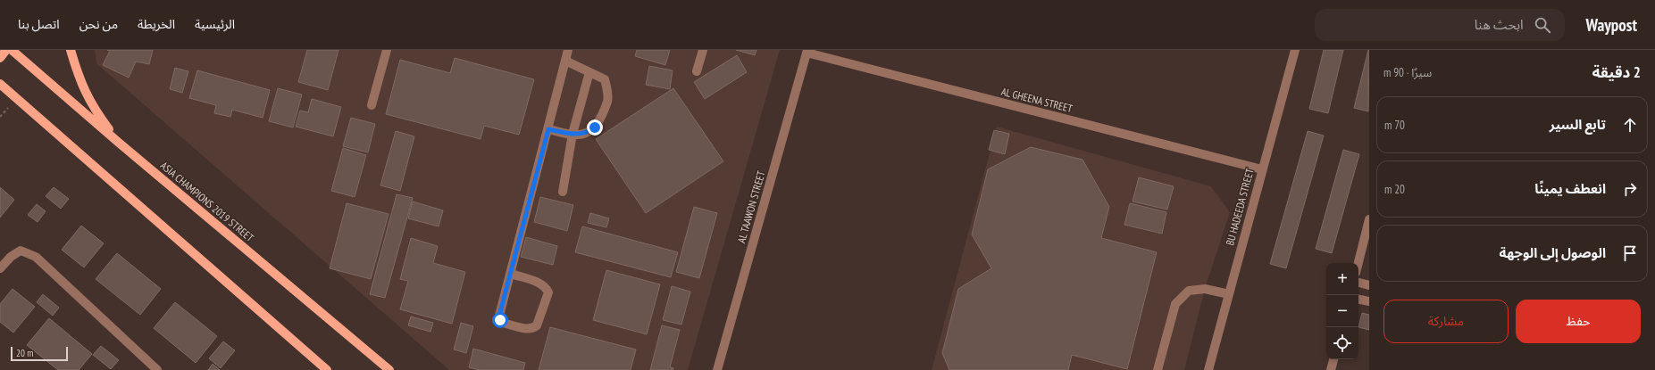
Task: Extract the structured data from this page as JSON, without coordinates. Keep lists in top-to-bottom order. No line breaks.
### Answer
{"streets":{"main road":["ASIA CHAMPIONS 2019 STREET"],"street":["AL GHEENA STREET","AL TAAWON STREET","BU HADEEDA STREET"]},"crossings":[["AL GHEENA STREET","AL TAAWON STREET"],["AL GHEENA STREET","BU HADEEDA STREET"]],"scale_bar":"20 m","page":{"header":"Waypost","search":"ابحث هنا","nav":["الرئيسية","الخريطة","من نحن","اتصل بنا"],"heading":["2 دقيقة","سيرًا · 90 m"],"list":[["تابع السير","70 m"],["انعطف يمينًا","20 m"],"الوصول إلى الوجهة"],"map_buttons":["+","−"],"buttons":["حفظ","مشاركة"],"scale":"20 m"}}
